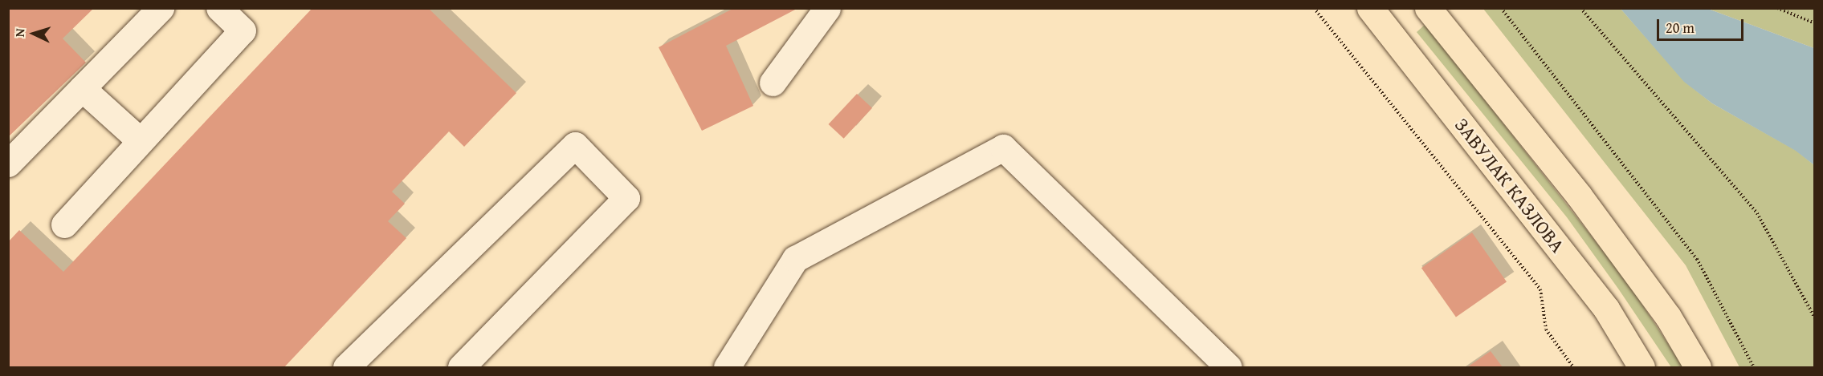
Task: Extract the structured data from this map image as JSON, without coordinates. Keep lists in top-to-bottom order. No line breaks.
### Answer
{"streets":{"main road":["ЗАВУЛАК КАЗЛОВА"]},"scale_bar":"20 m","north":"left"}
